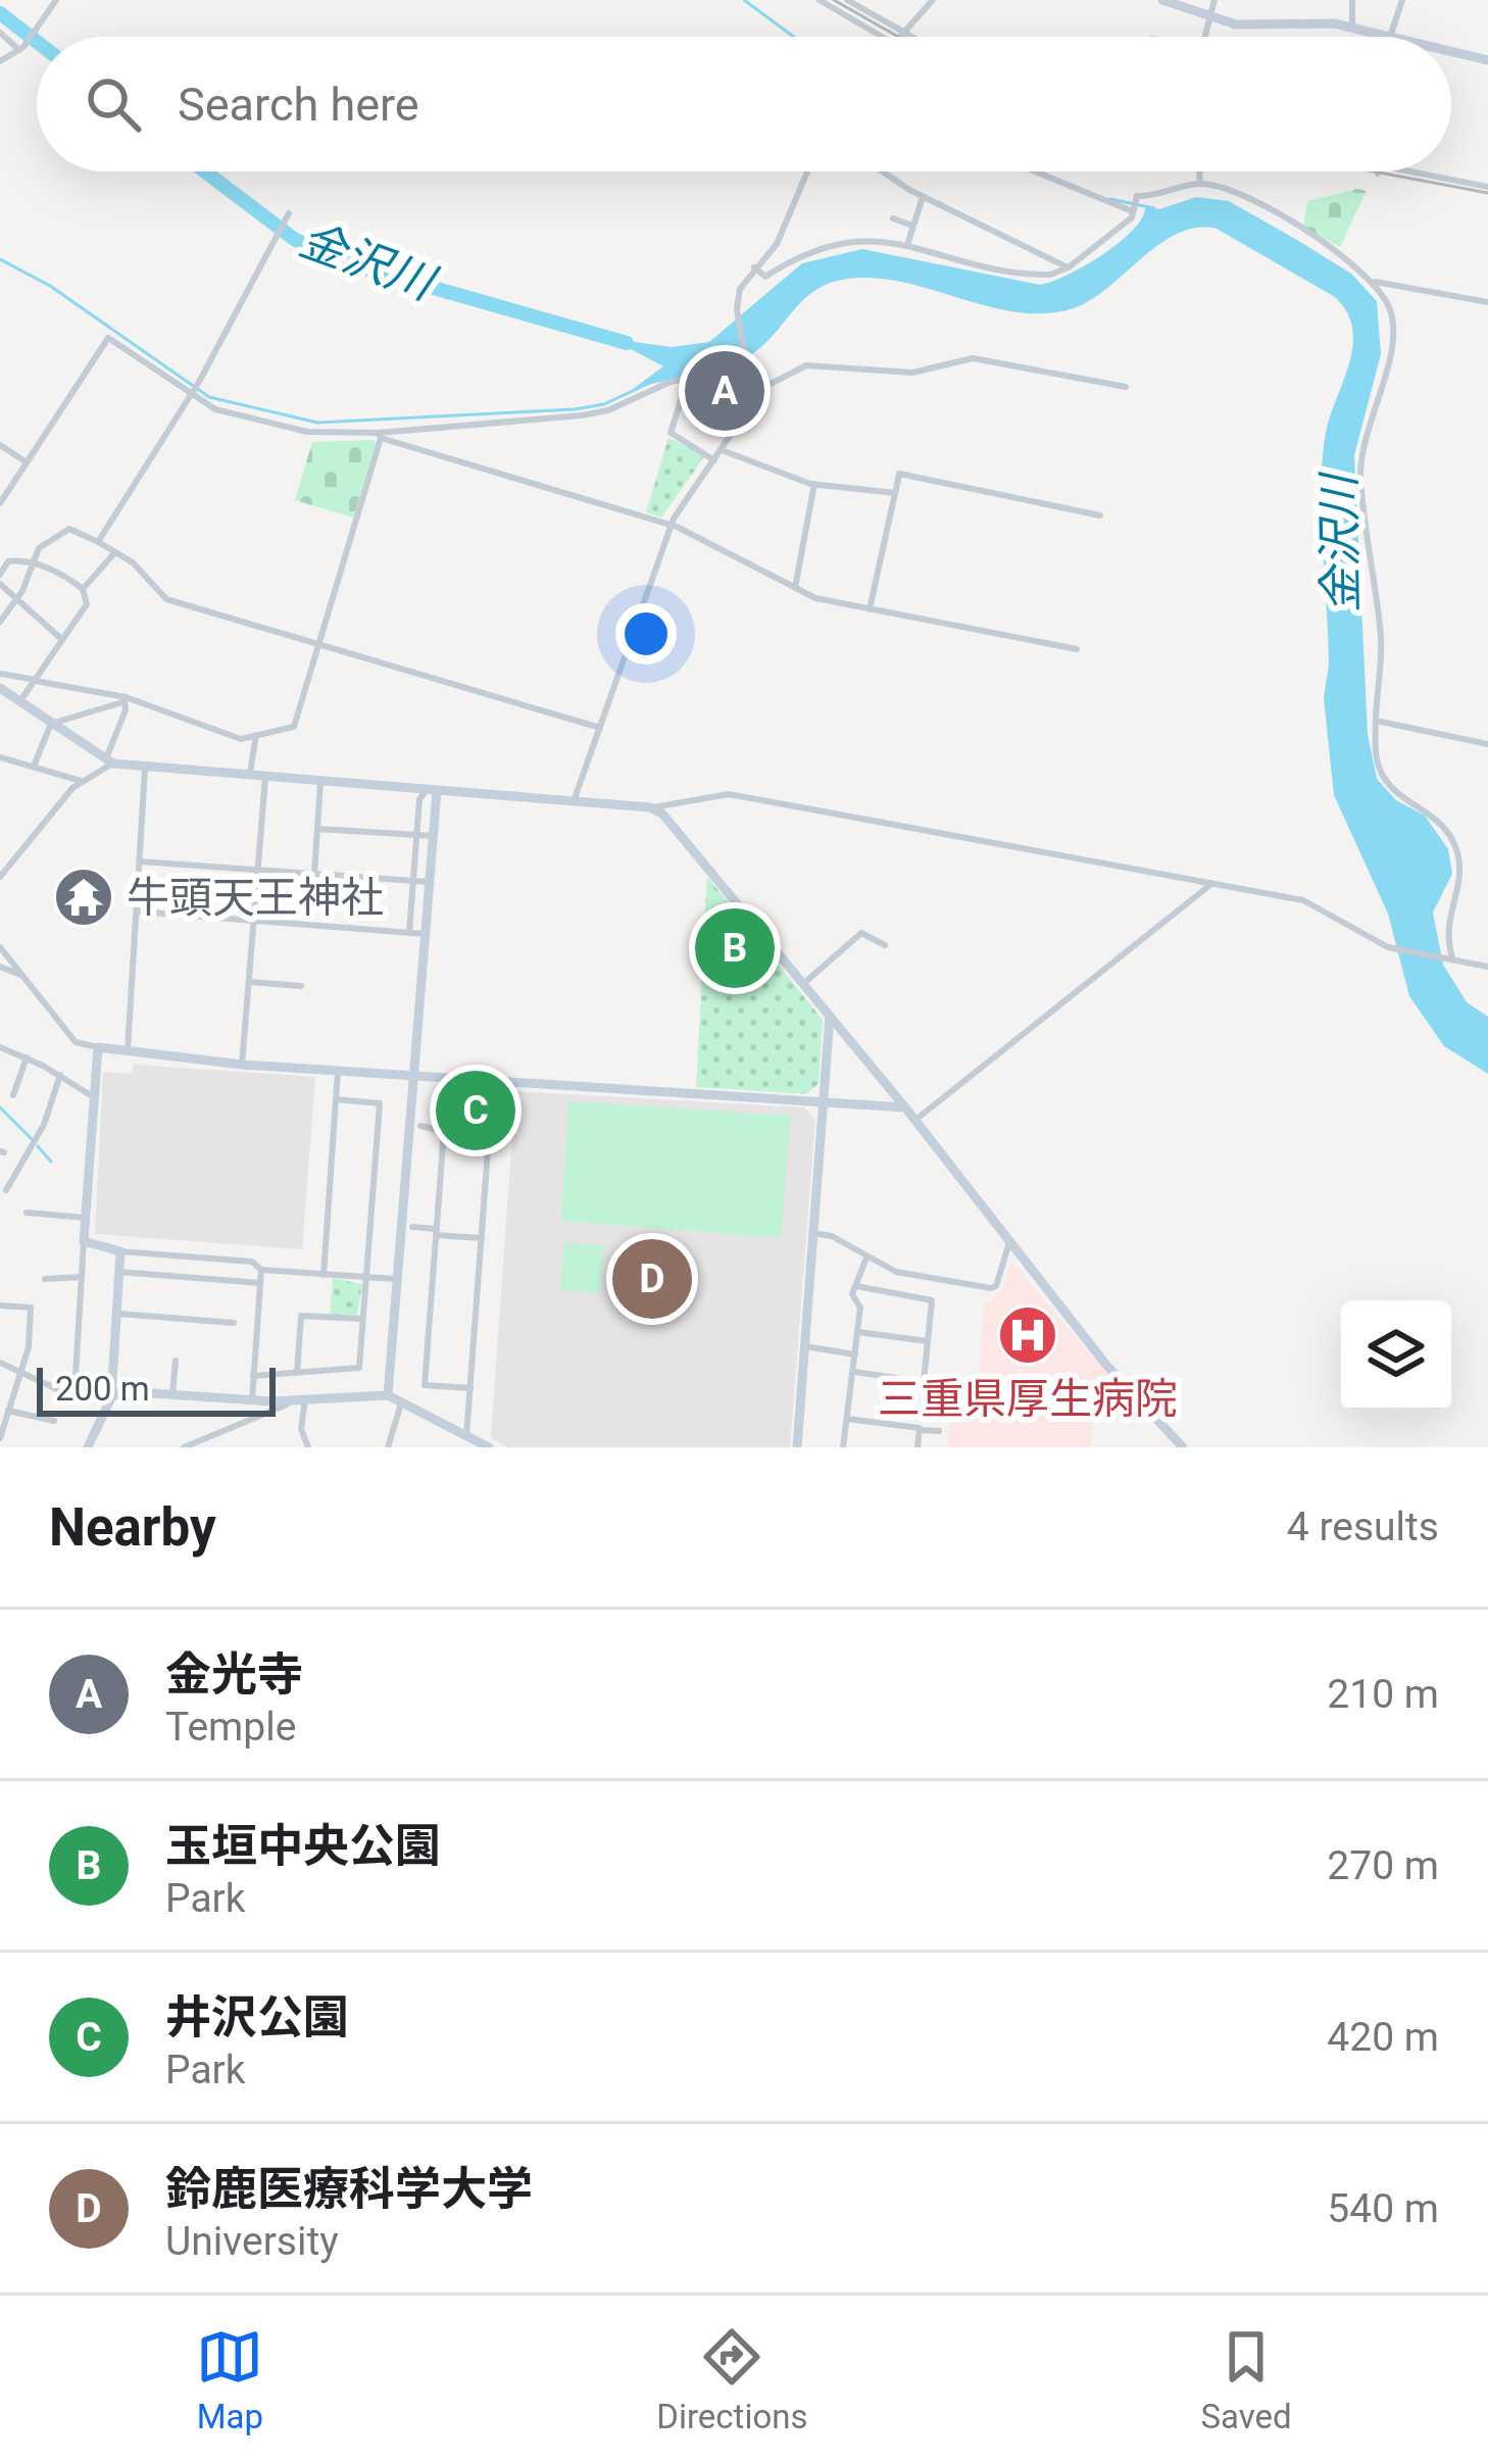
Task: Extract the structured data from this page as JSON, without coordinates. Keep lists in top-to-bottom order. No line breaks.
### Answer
{"water":["金沢川"],"places":{"temple":["牛頭天王神社"],"hospital":["三重県厚生病院"]},"scale_bar":"200 m","page":{"search":"Search here","pins":["A","B","C","D"],"scale":"200 m","heading":["Nearby","4 results"],"list":[{"mark":"A","name":"金光寺","note":"Temple","value":"210 m"},{"mark":"B","name":"玉垣中央公園","note":"Park","value":"270 m"},{"mark":"C","name":"井沢公園","note":"Park","value":"420 m"},{"mark":"D","name":"鈴鹿医療科学大学","note":"University","value":"540 m"}],"nav":["Map","Directions","Saved"]}}
